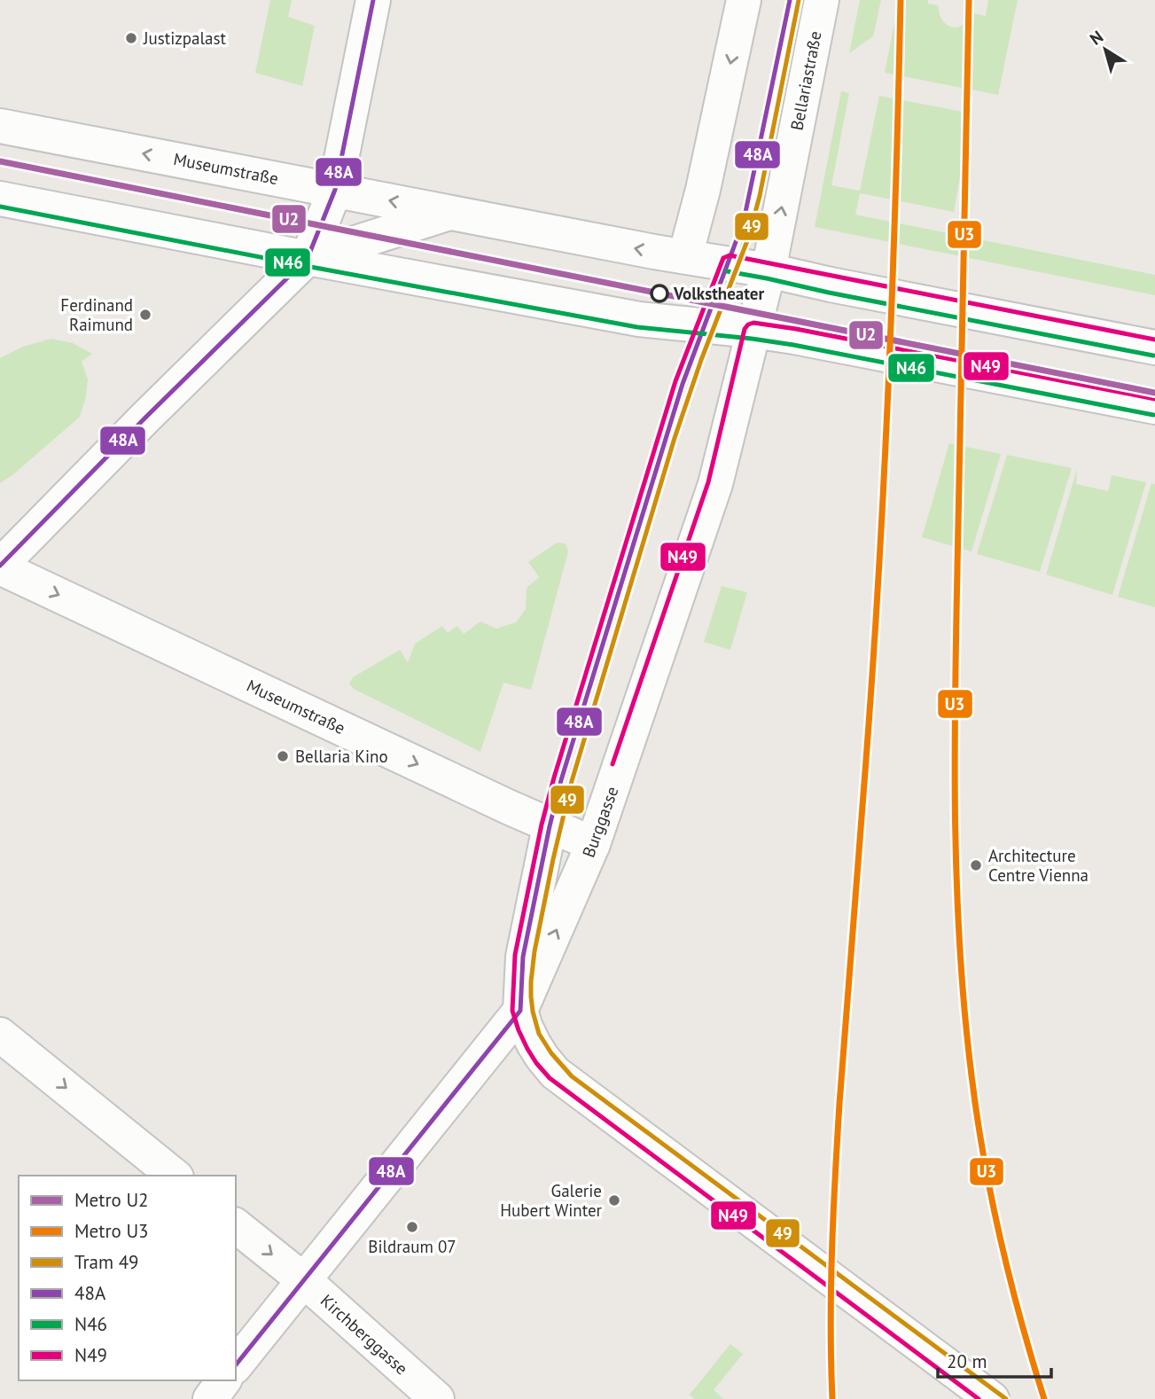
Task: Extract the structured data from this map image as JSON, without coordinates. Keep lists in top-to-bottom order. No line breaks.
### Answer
{"streets":{"main road":["Bellariastraße","Museumstraße","Burggasse","Kirchberggasse"]},"crossings":[["Bellariastraße","Museumstraße"],["Bellariastraße","Burggasse"],["Museumstraße","Burggasse"],["Burggasse","Kirchberggasse"]],"places":["Justizpalast","Volkstheater","Ferdinand Raimund","Bellaria Kino","Architecture Centre Vienna","Galerie Hubert Winter","Bildraum 07"],"lines":["metro line U3","tram line 49","transit line 48A","transit line N46","metro line U2","transit line N49"],"legend":["Metro U2","Metro U3","Tram 49","48A","N46","N49"],"scale_bar":"20 m","north":"top left"}
